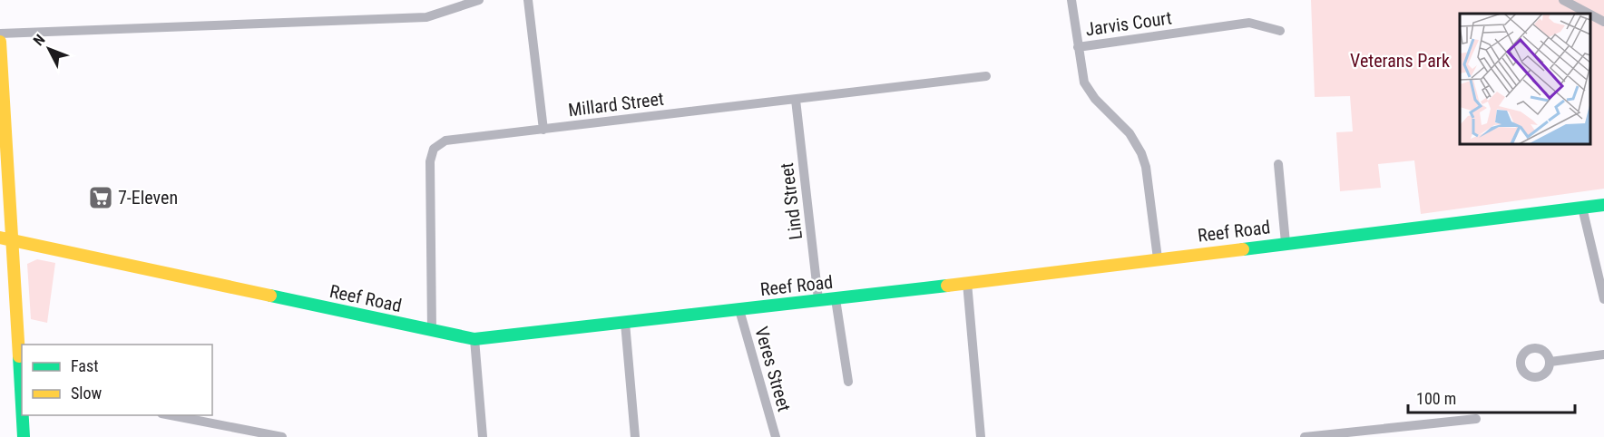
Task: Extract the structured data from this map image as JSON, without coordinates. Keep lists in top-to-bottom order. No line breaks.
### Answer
{"streets":{"street":["Jarvis Court","Millard Street","Lind Street","Reef Road","Veres Street"]},"crossings":[["Millard Street","Lind Street"],["Millard Street","Reef Road"],["Lind Street","Reef Road"],["Reef Road","Veres Street"]],"parks":["Veterans Park"],"places":{"supermarket":["7-Eleven"]},"legend":["Fast","Slow"],"scale_bar":"100 m","north":"top left"}
